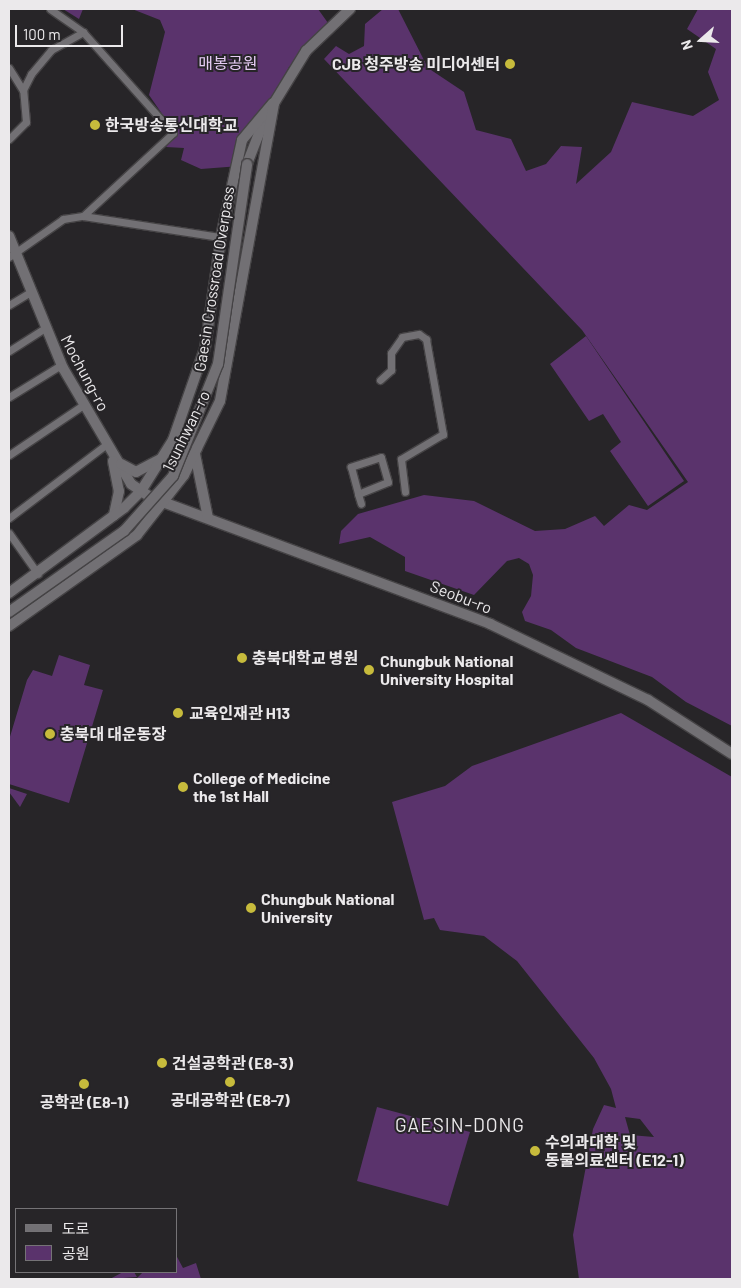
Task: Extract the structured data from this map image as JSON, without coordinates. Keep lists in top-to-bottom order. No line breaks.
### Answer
{"streets":{"main road":["Gaesin Crossroad Overpass","Mochung-ro","1sunhwan-ro","Seobu-ro"]},"crossings":[["Gaesin Crossroad Overpass","1sunhwan-ro"],["Mochung-ro","1sunhwan-ro"],["Mochung-ro","Seobu-ro"],["1sunhwan-ro","Seobu-ro"]],"districts":["GAESIN-DONG"],"parks":["매봉공원"],"places":["CJB 청주방송 미디어센터","한국방송통신대학교","충북대학교 병원","Chungbuk National University Hospital","교육인재관 H13","충북대 대운동장","College of Medicine the 1st Hall","Chungbuk National University","건설공학관 (E8-3)","공대공학관 (E8-7)","공학관 (E8-1)","수의과대학 및 동물의료센터 (E12-1)"],"legend":["도로","공원"],"scale_bar":"100 m","north":"left"}
